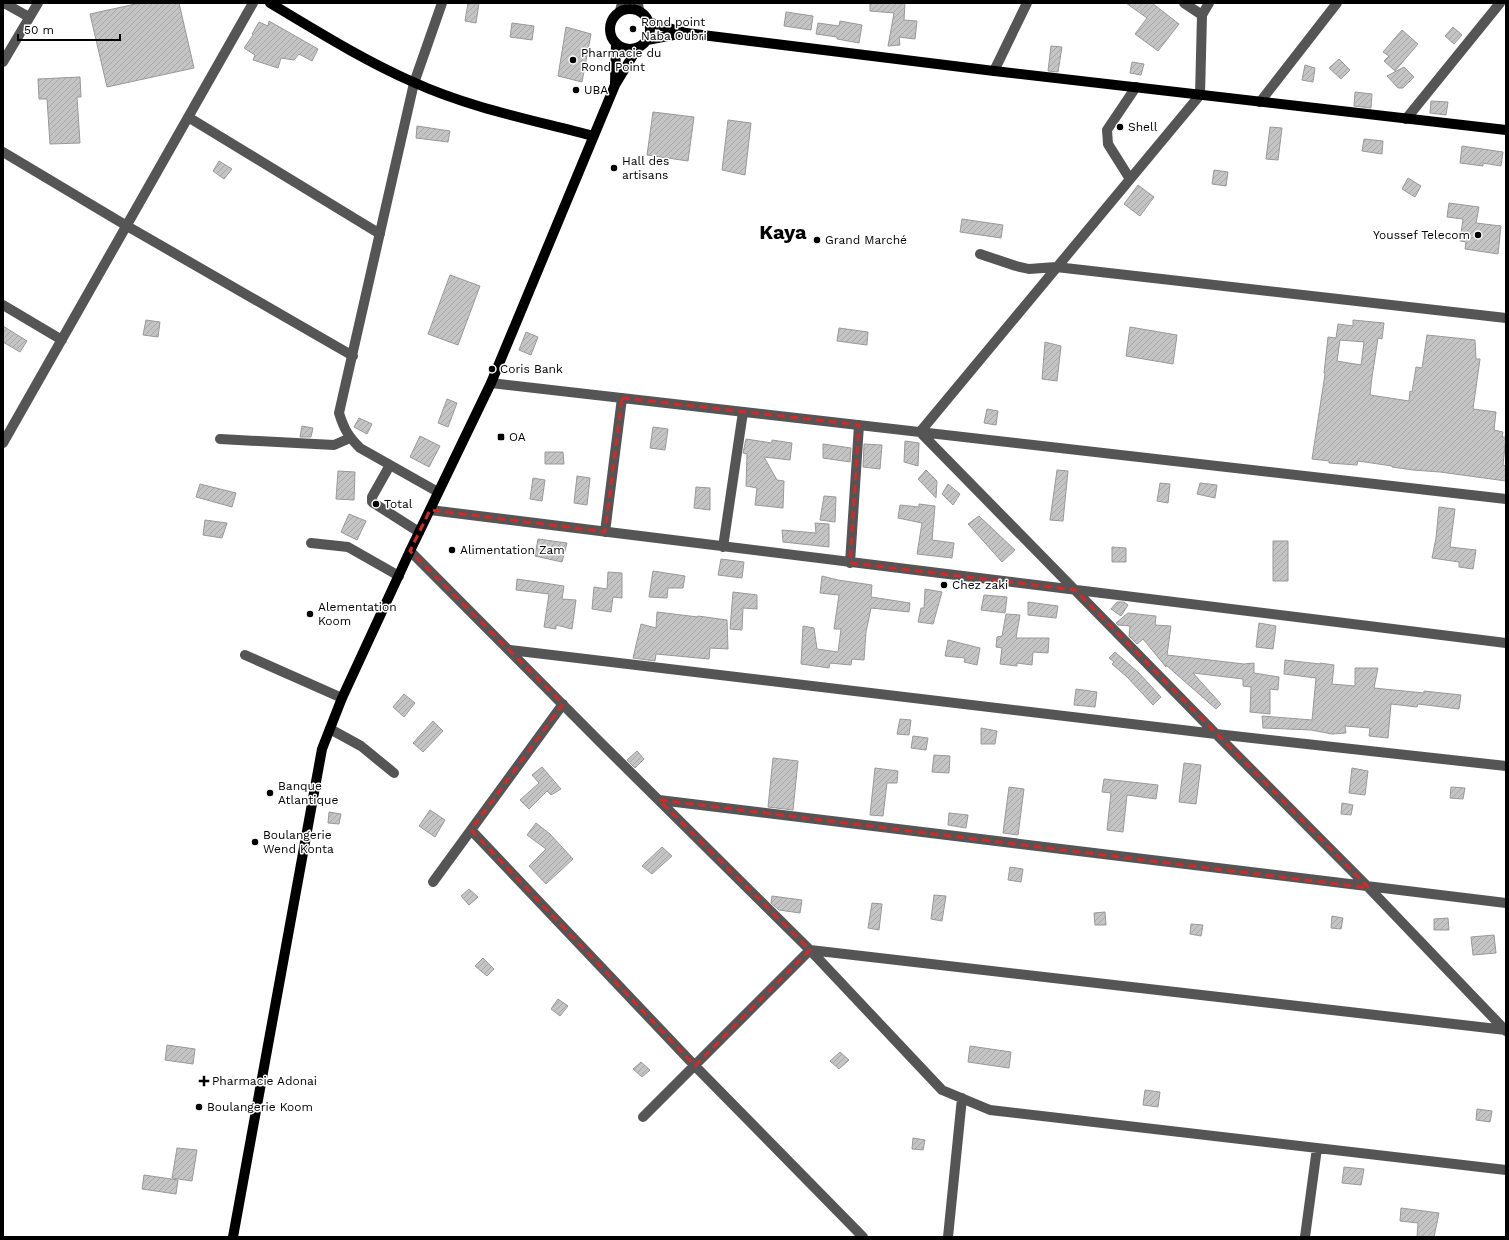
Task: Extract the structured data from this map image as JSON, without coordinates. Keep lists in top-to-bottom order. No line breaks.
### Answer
{"districts":["Kaya"],"places":{"other":["Rond point Naba Oubri","Pharmacie du Rond Point","UBA","Shell","Hall des artisans","Youssef Telecom","Grand Marché","Coris Bank","Total","Alimentation Zam","Chez zaki","Alementation Koom","Banque Atlantique","Boulangerie Wend Konta","Boulangerie Koom"],"transit":["OA"],"health":["Pharmacie Adonai"]},"scale_bar":"50 m"}
